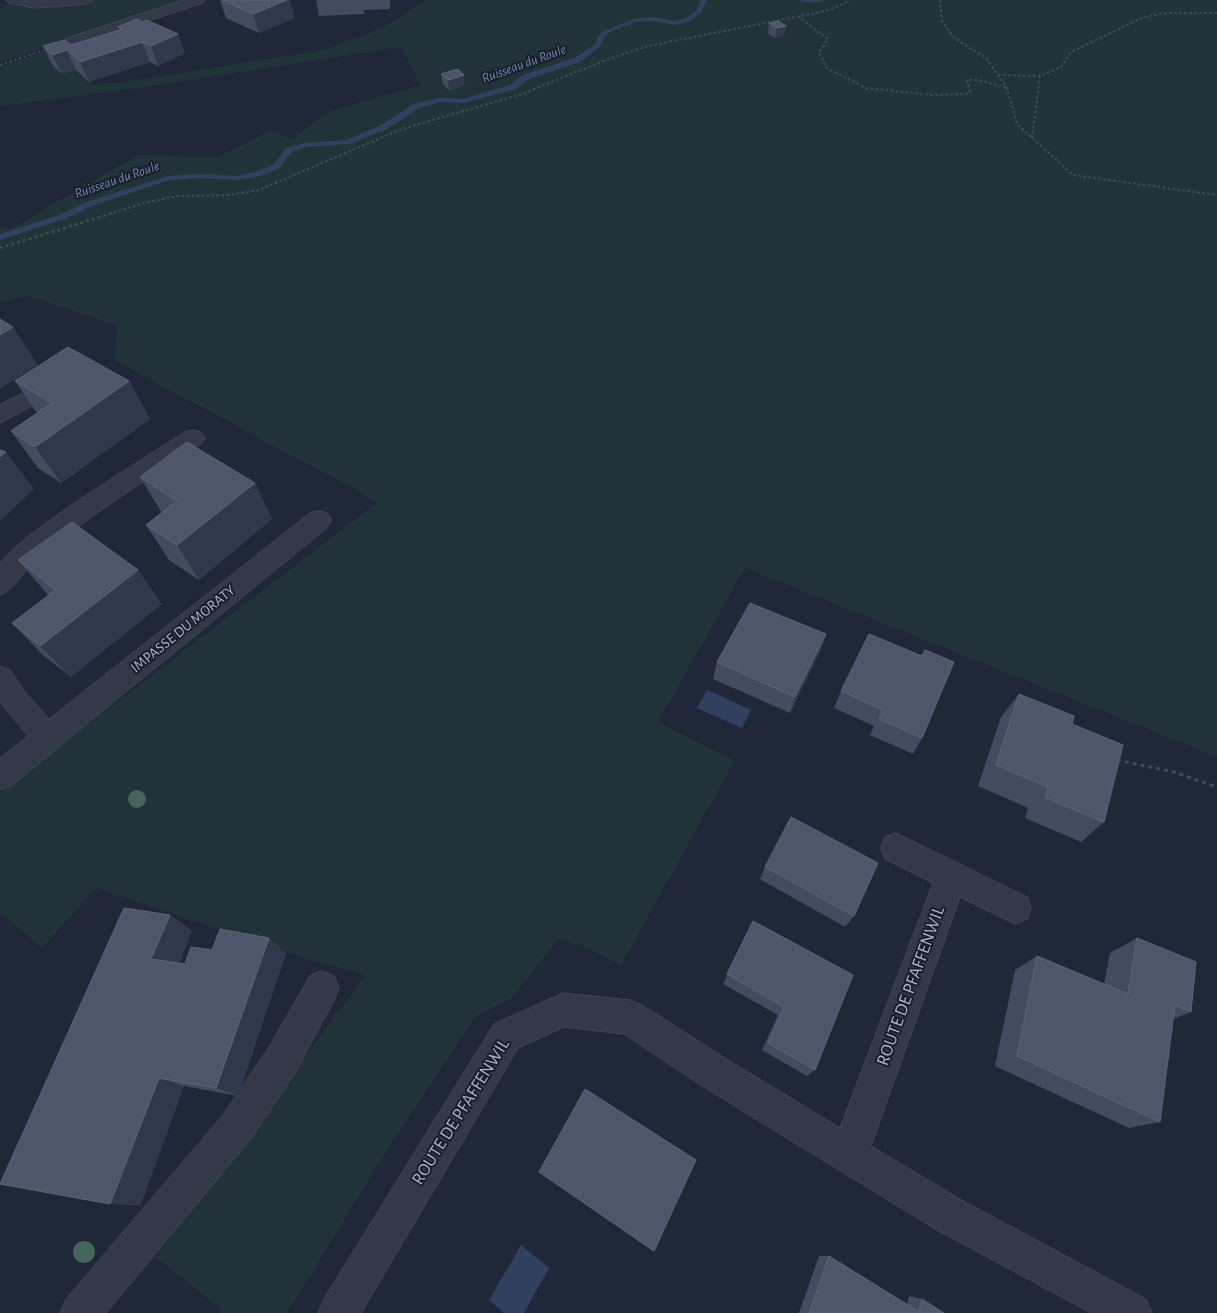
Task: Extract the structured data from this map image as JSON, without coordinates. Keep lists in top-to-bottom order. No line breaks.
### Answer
{"streets":{"street":["IMPASSE DU MORATY","ROUTE DE PFAFFENWIL"]},"water":["Ruisseau du Roule"]}
